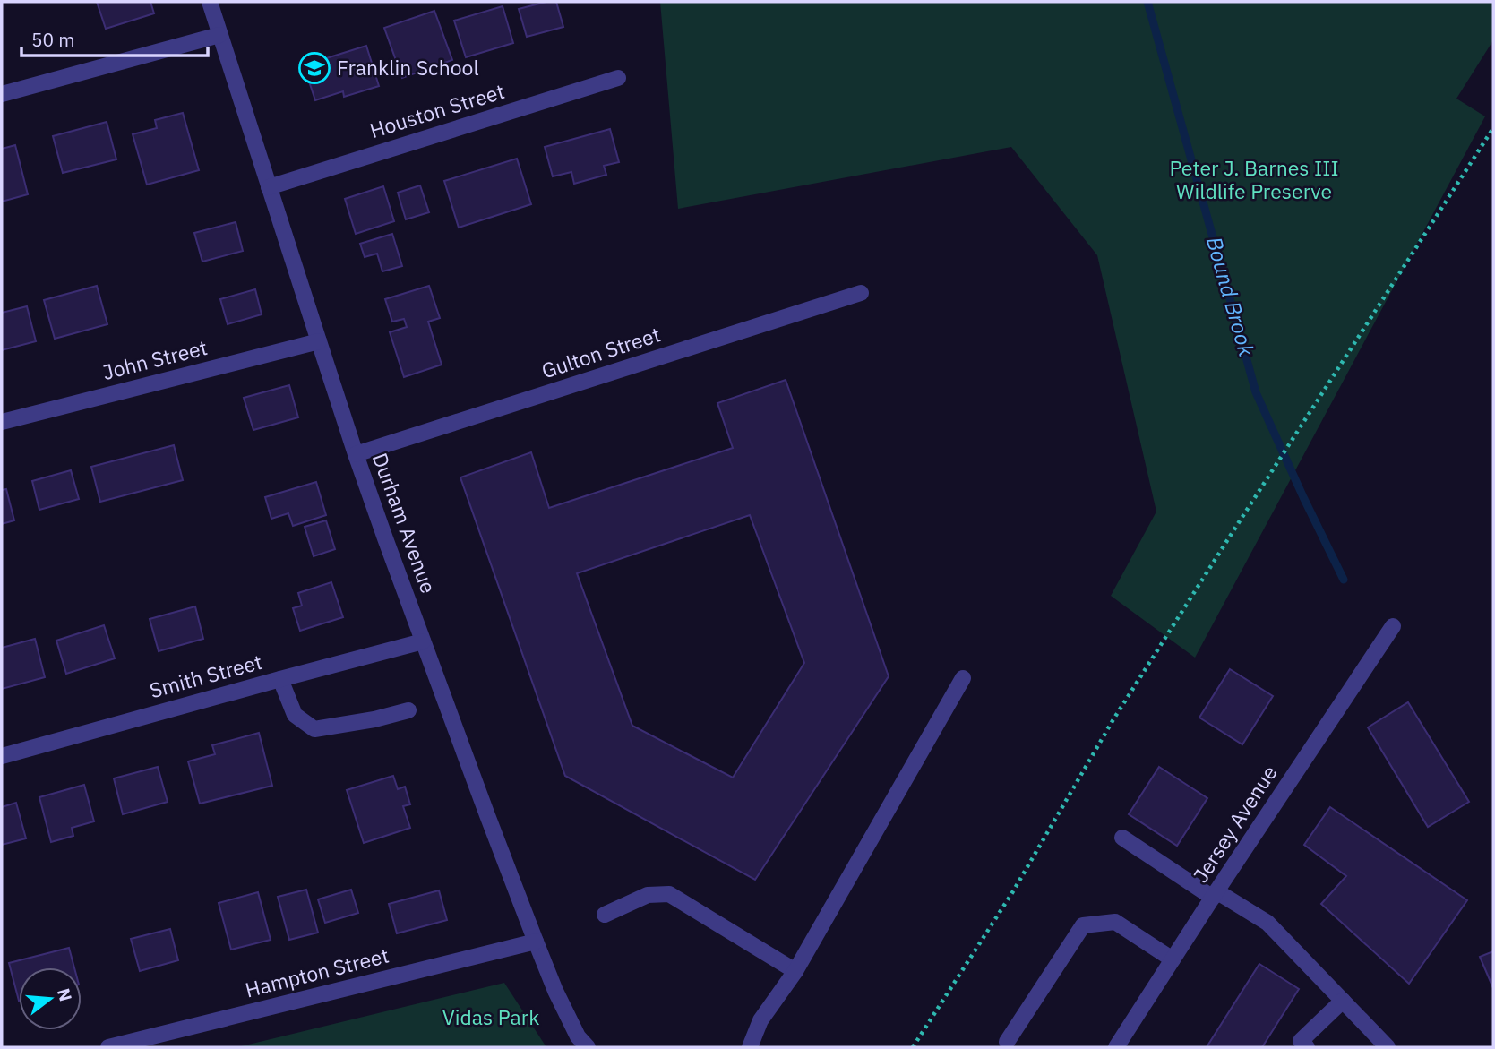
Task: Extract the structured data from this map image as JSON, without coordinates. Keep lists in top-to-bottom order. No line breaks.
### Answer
{"streets":{"street":["Houston Street","Gulton Street","John Street","Durham Avenue","Smith Street","Jersey Avenue","Hampton Street"]},"crossings":[["Houston Street","Durham Avenue"],["Gulton Street","Durham Avenue"],["John Street","Durham Avenue"],["Durham Avenue","Smith Street"],["Durham Avenue","Hampton Street"]],"water":["Bound Brook"],"parks":["Peter J. Barnes III Wildlife Preserve","Vidas Park"],"places":{"school or university":["Franklin School"]},"scale_bar":"50 m","north":"right"}
